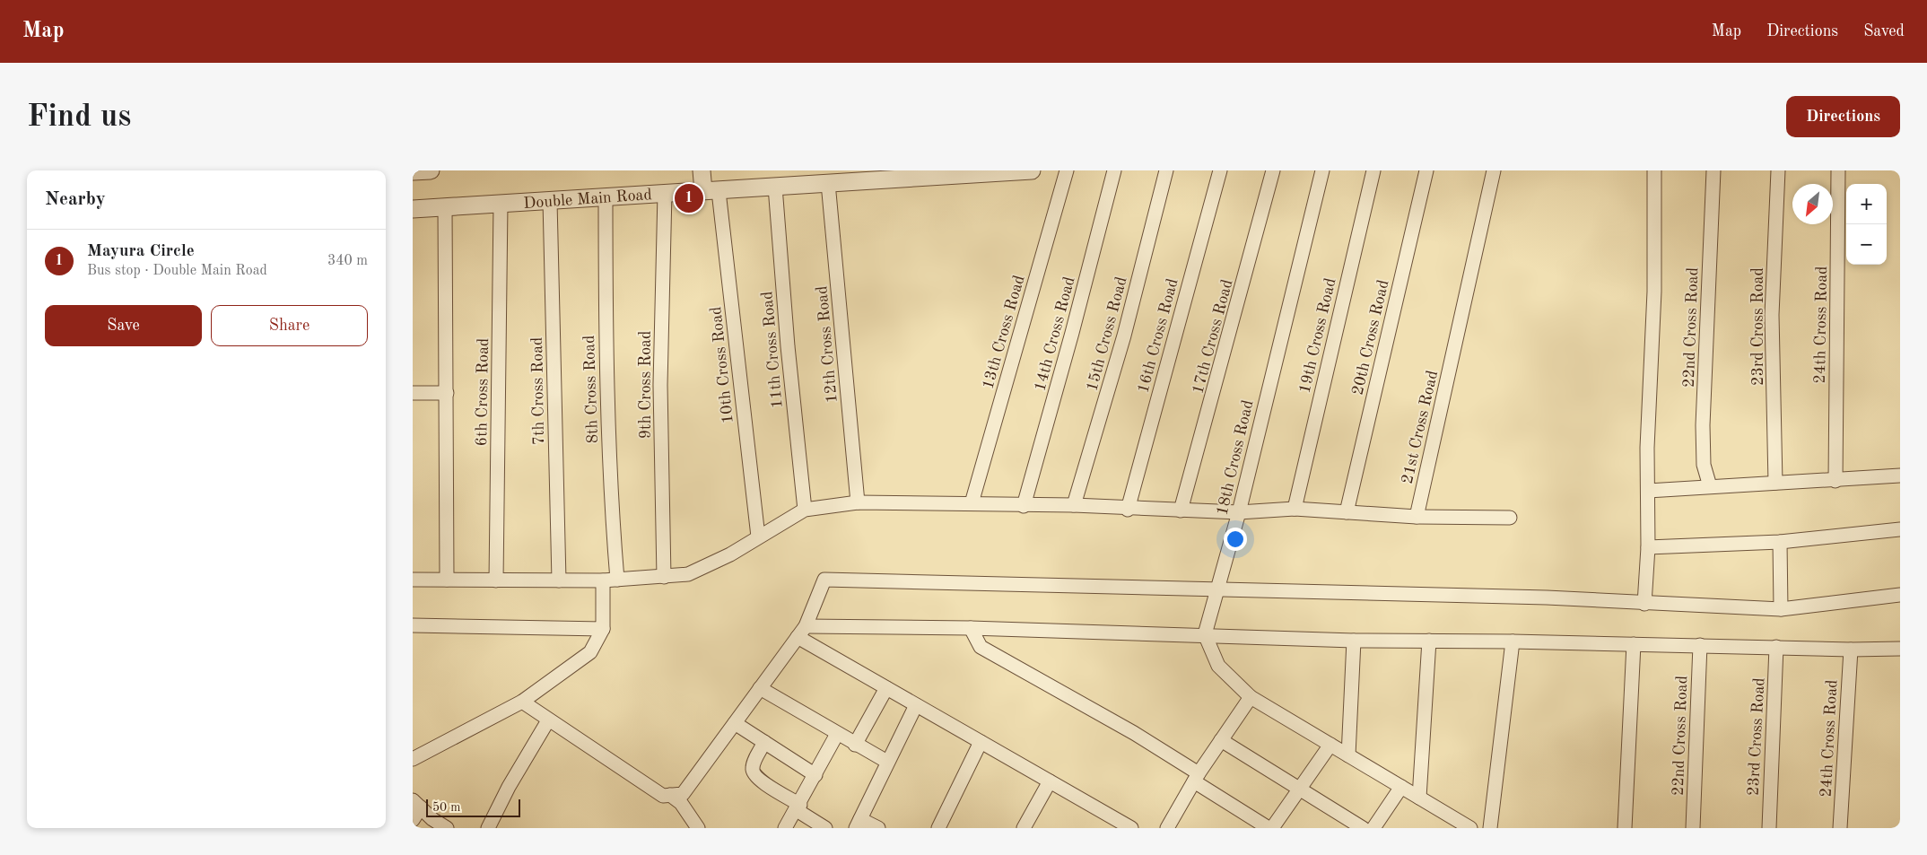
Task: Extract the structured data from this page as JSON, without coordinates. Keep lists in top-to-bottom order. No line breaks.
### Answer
{"streets":{"street":["Double Main Road","24th Cross Road","23rd Cross Road","22nd Cross Road","13th Cross Road","14th Cross Road","15th Cross Road","16th Cross Road","19th Cross Road","17th Cross Road","20th Cross Road","12th Cross Road","11th Cross Road","10th Cross Road","9th Cross Road","8th Cross Road","7th Cross Road","6th Cross Road","21st Cross Road","18th Cross Road"]},"crossings":[["Double Main Road","12th Cross Road"],["Double Main Road","11th Cross Road"],["Double Main Road","10th Cross Road"],["Double Main Road","9th Cross Road"],["Double Main Road","8th Cross Road"],["Double Main Road","7th Cross Road"],["Double Main Road","6th Cross Road"]],"scale_bar":"50 m","north":"bottom left","page":{"header":"Map","nav":["Map","Directions","Saved"],"buttons":["Directions",["Save","Share"]],"title":"Find us","heading":"Nearby","pins":"1","map_buttons":["+","−"],"list":[{"mark":"1","name":"Mayura Circle","note":"Bus stop · Double Main Road","value":"340 m"}],"scale":"50 m"}}
